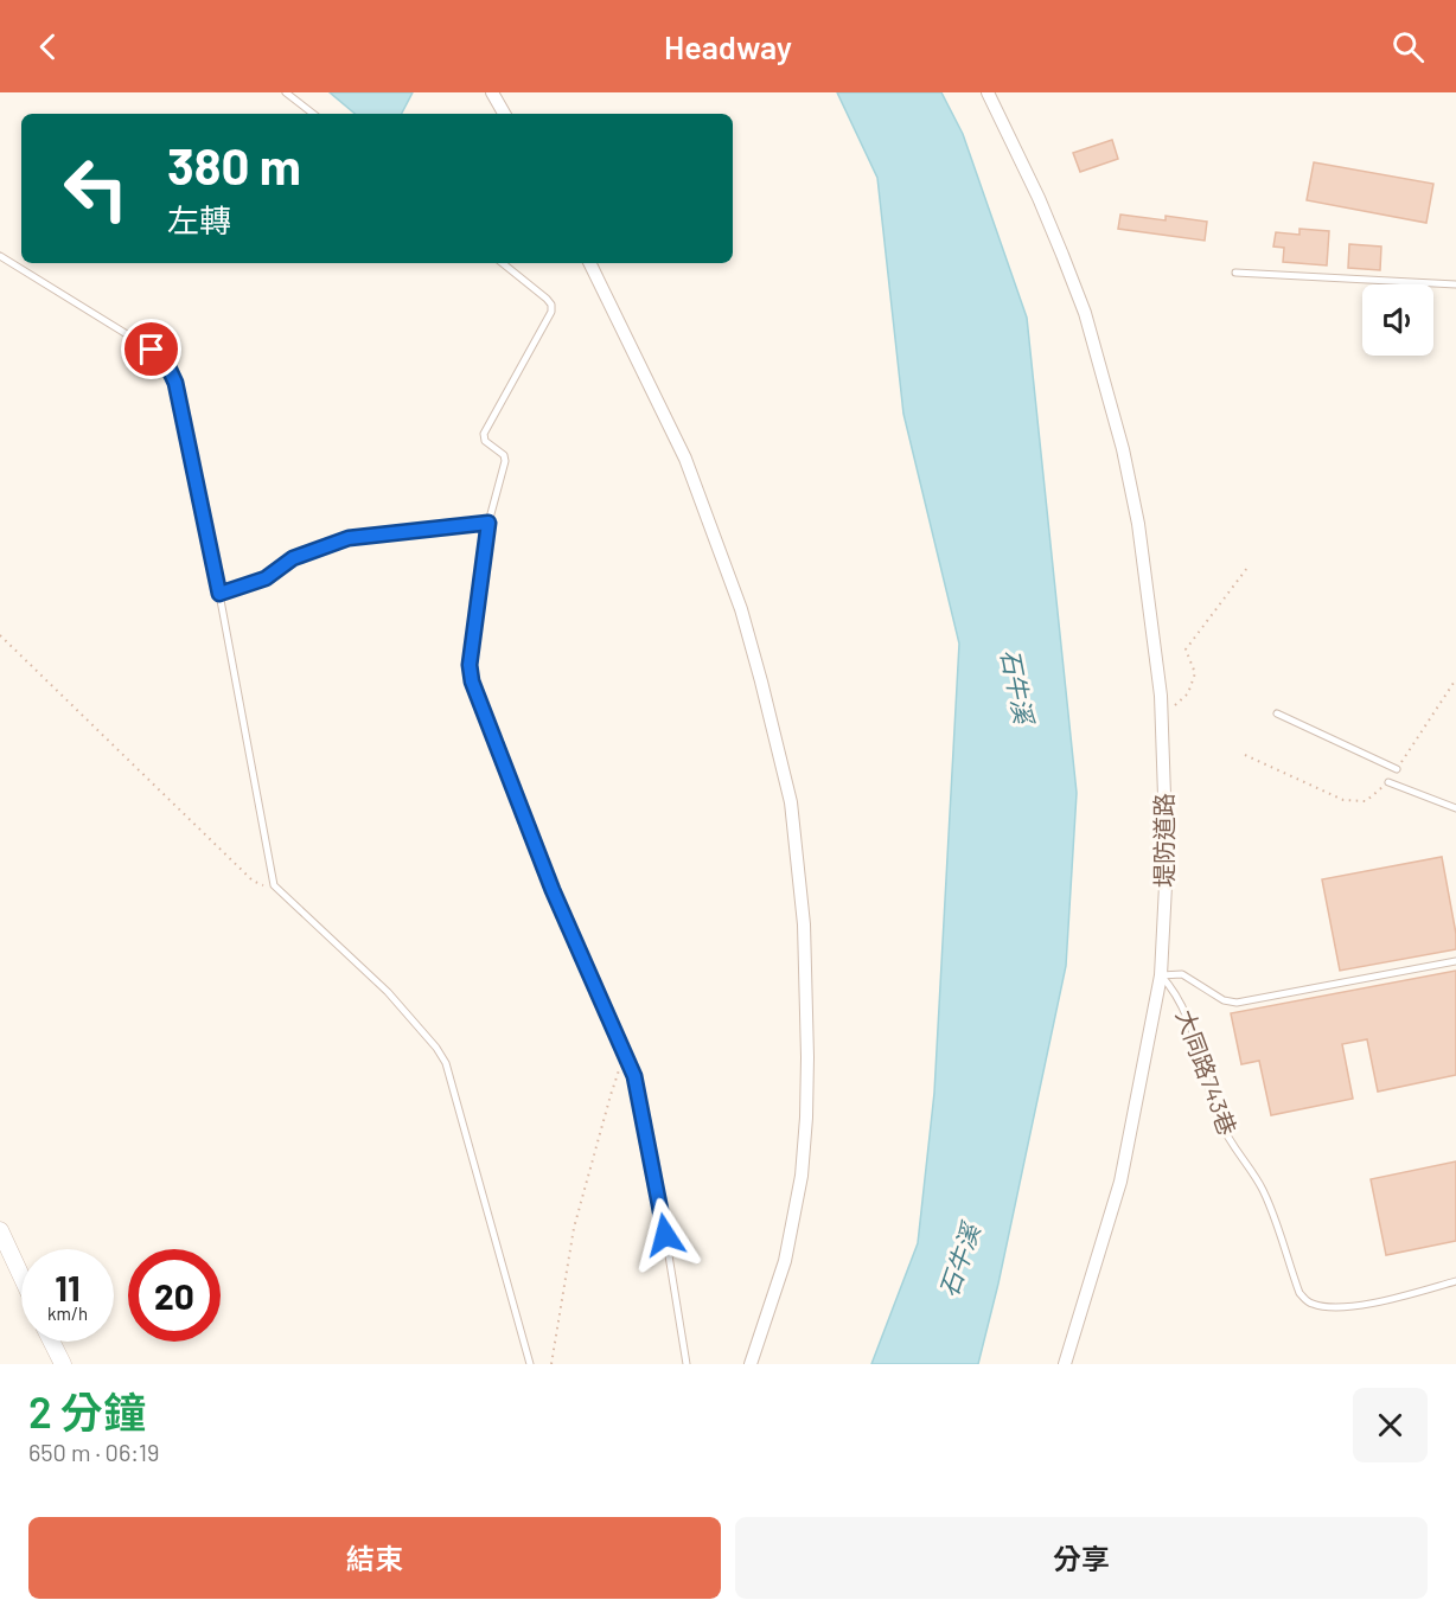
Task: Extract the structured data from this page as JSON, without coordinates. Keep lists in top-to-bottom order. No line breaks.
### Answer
{"streets":{"street":["堤防道路"],"lane":["大同路743巷"]},"crossings":[["堤防道路","大同路743巷"]],"water":["石牛溪"],"page":{"header":"Headway","turn":["380 m","左轉"],"speed":"11 km/h","limit":"20","heading":["2 分鐘","650 m · 06:19"],"buttons":["結束","分享"]}}
